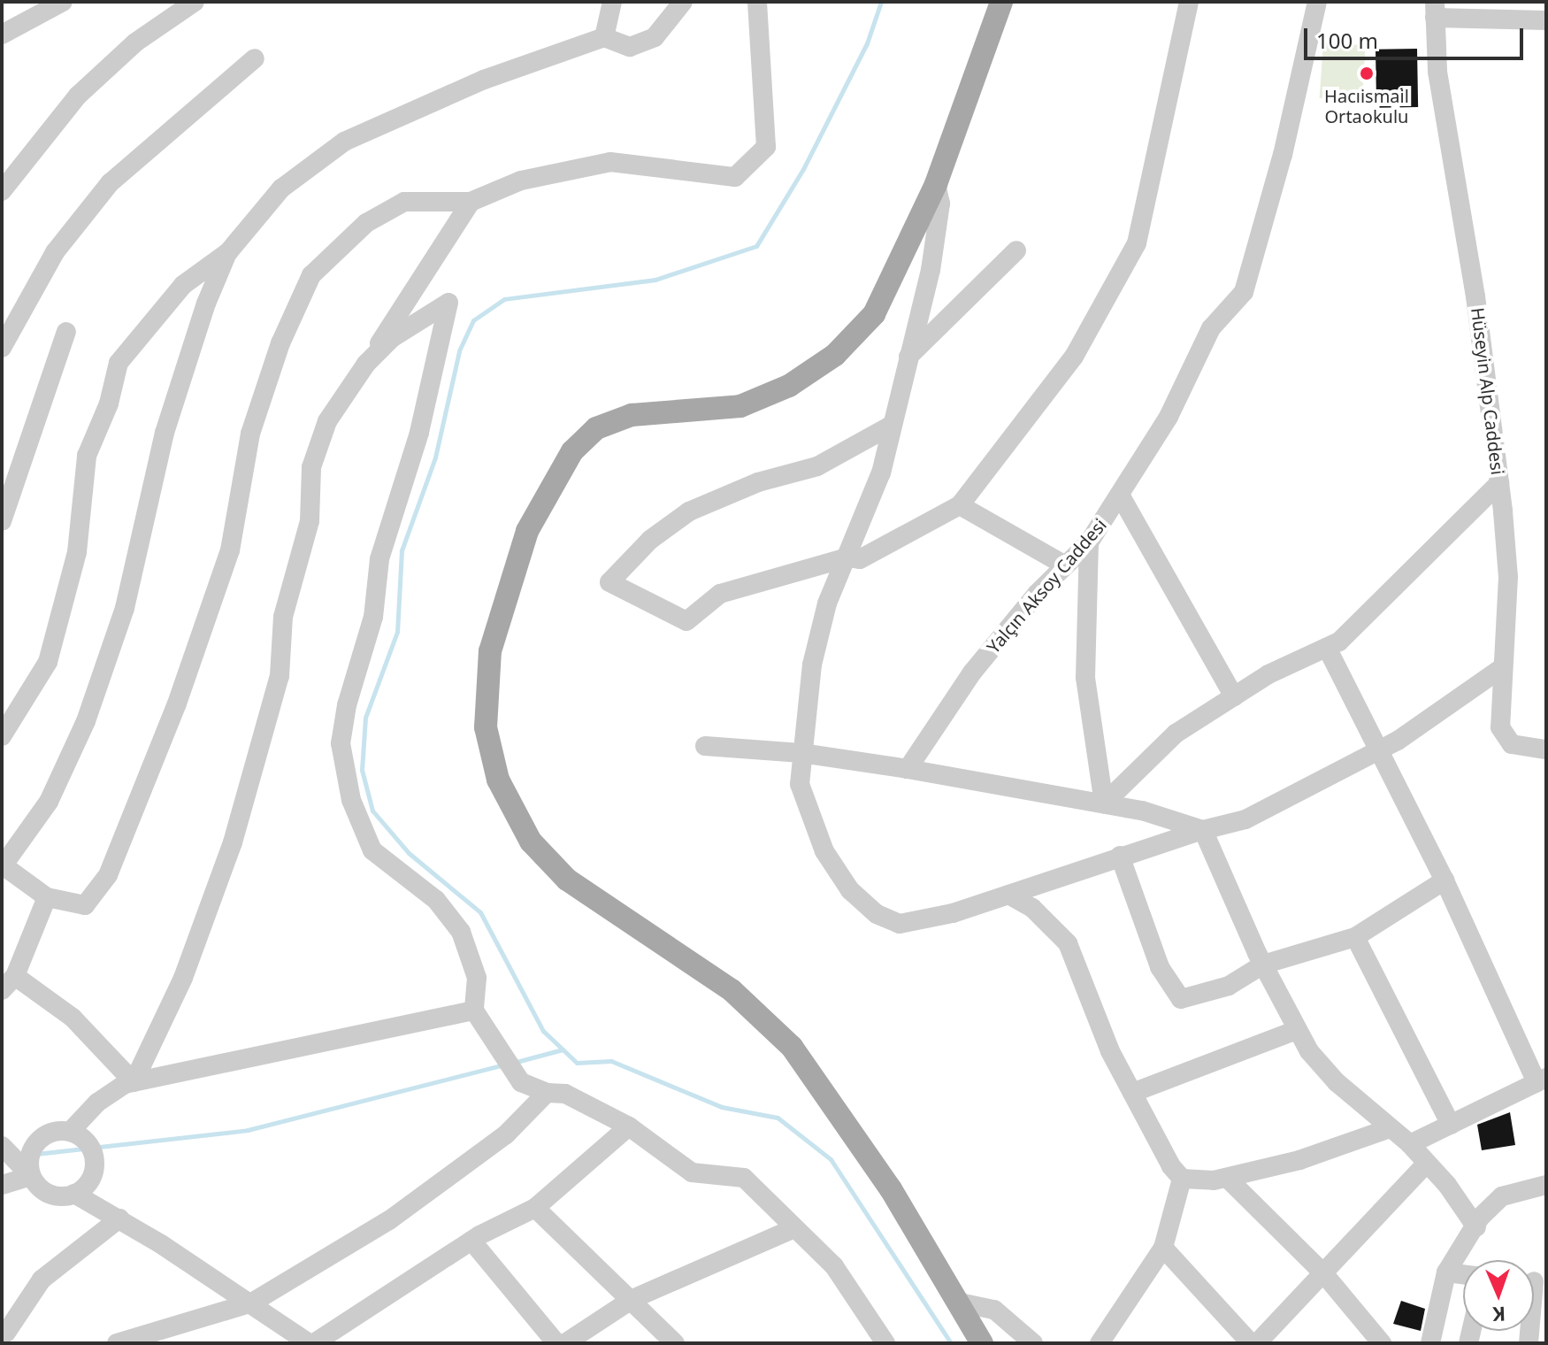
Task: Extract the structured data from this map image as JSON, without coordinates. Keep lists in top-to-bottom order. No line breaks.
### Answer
{"streets":{"street":["Hüseyin Alp Caddesi","Yalçın Aksoy Caddesi"]},"places":["Hacıismail Ortaokulu"],"scale_bar":"100 m","north":"bottom"}
